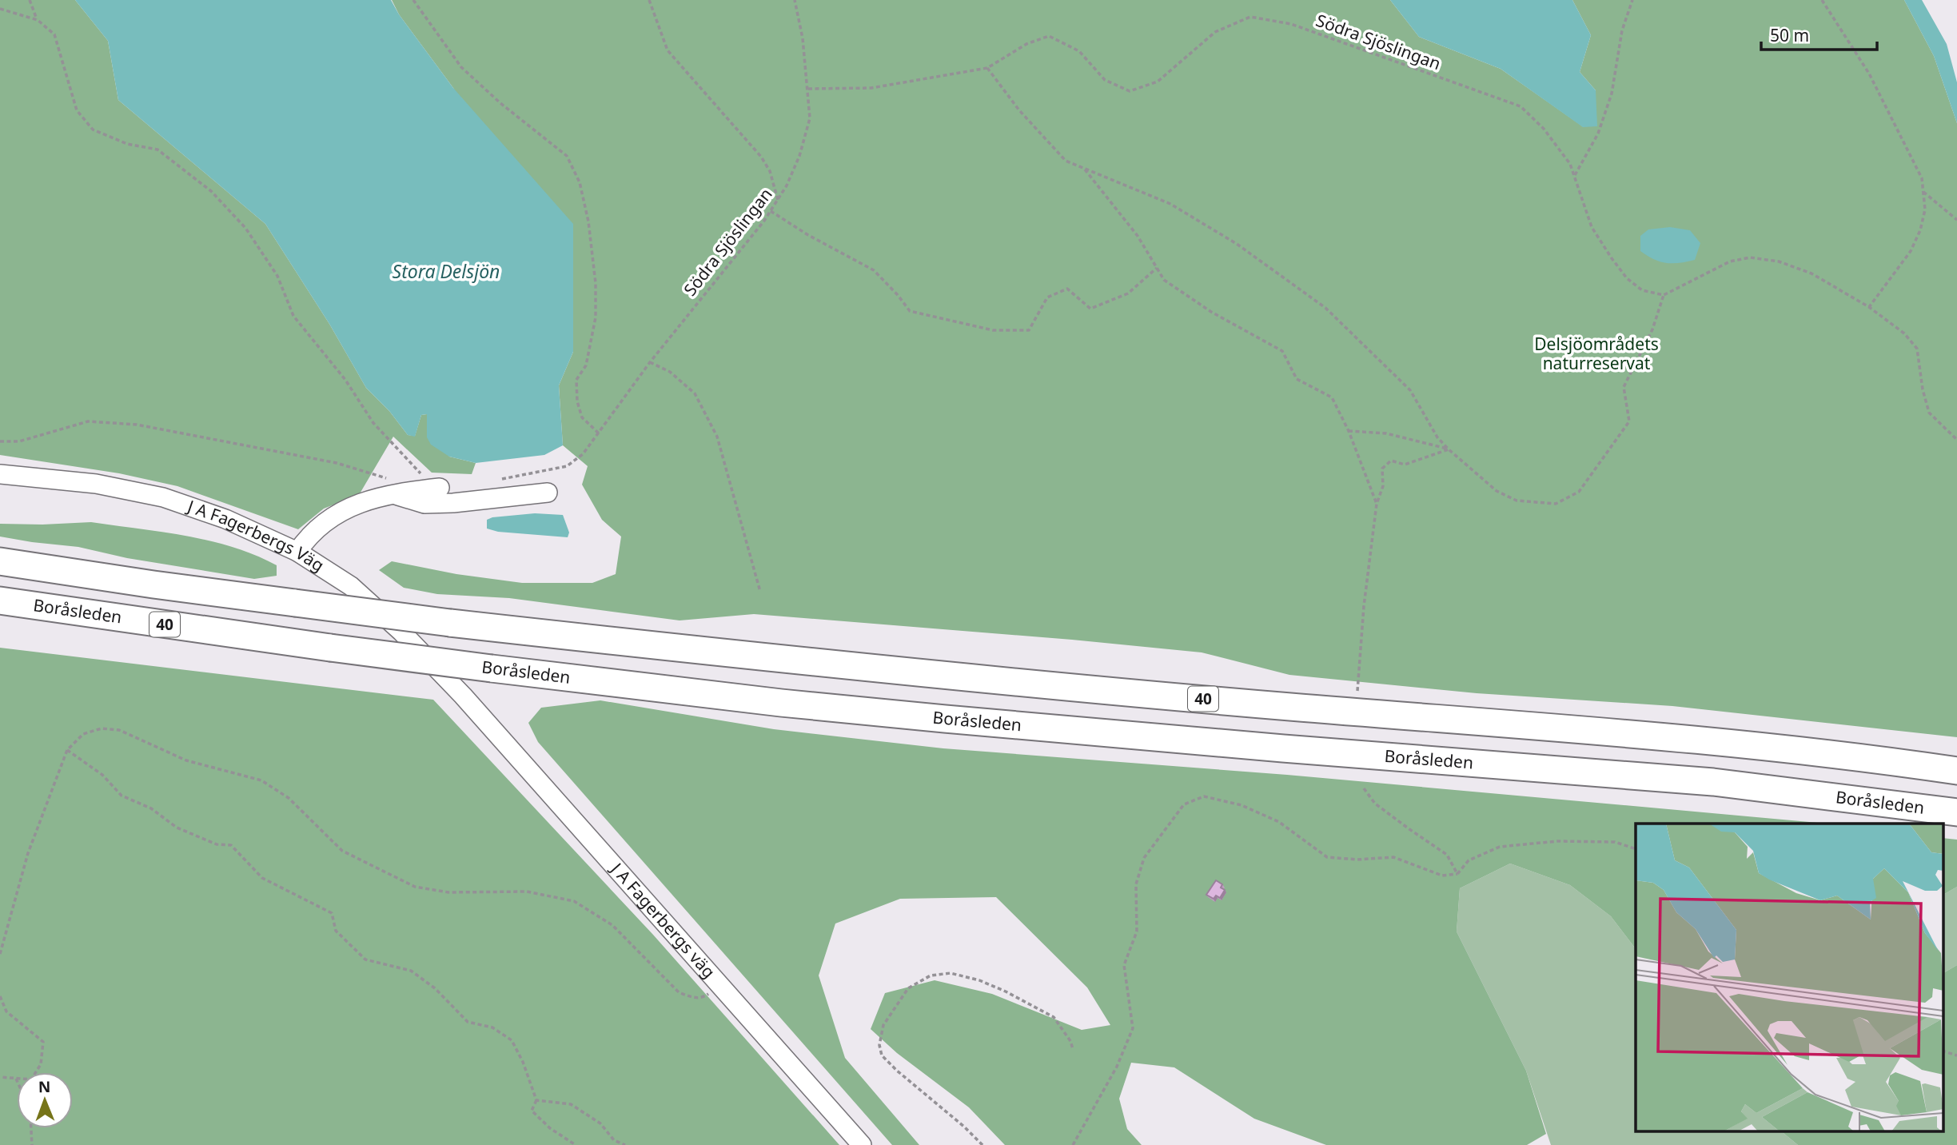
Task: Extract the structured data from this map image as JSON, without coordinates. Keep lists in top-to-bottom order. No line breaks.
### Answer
{"streets":{"highway":["Boråsleden","40"],"street":["J A Fagerbergs Väg","J A Fagerbergs väg"],"path":["Södra Sjöslingan"]},"crossings":[["J A Fagerbergs Väg","J A Fagerbergs väg"]],"water":["Stora Delsjön"],"parks":["Delsjöområdets naturreservat"],"scale_bar":"50 m","north":"top"}
